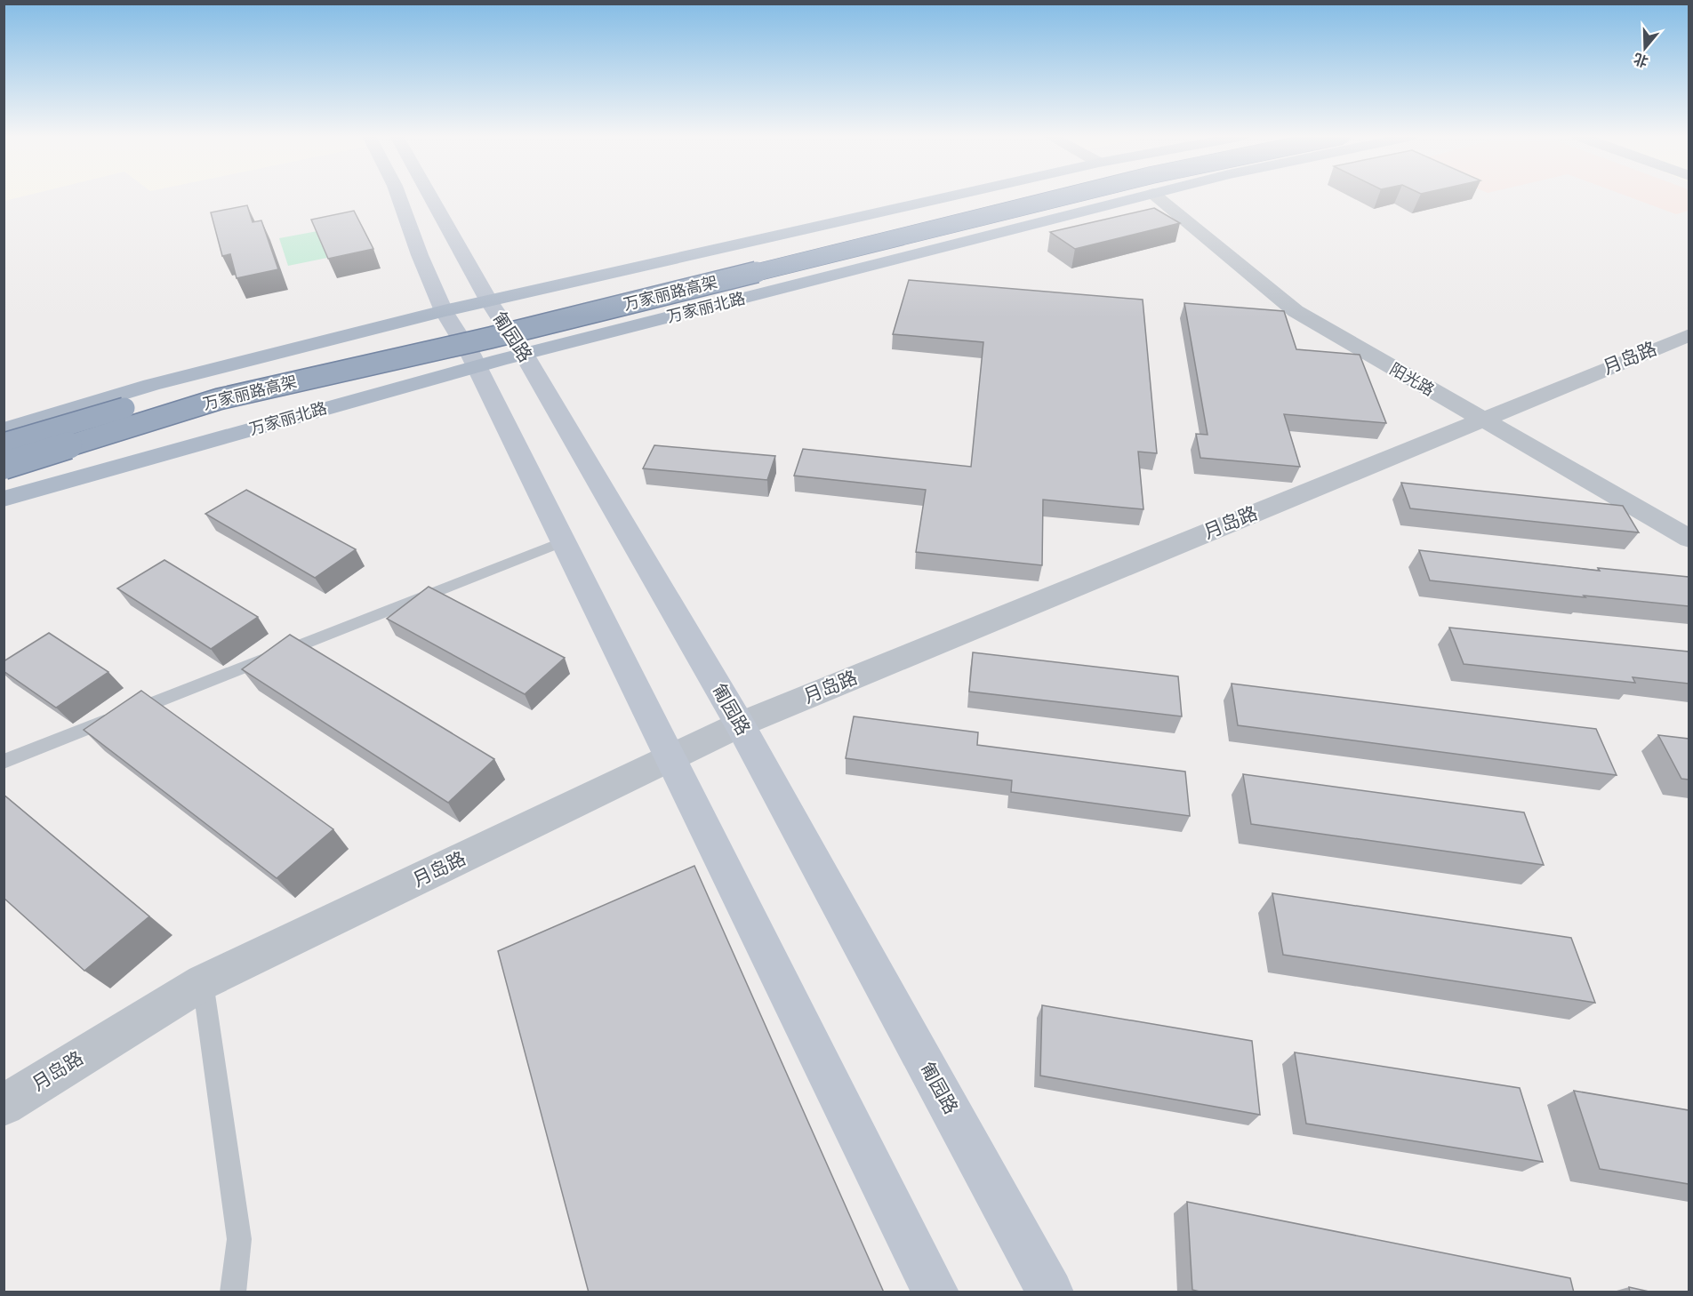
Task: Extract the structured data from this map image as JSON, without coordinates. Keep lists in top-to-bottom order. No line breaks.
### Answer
{"streets":{"highway":["万家丽路高架"],"main road":["万家丽北路","匍园路"],"street":["月岛路","阳光路"]},"crossings":[["万家丽北路","匍园路"],["匍园路","月岛路"],["月岛路","阳光路"]],"north":"bottom"}
